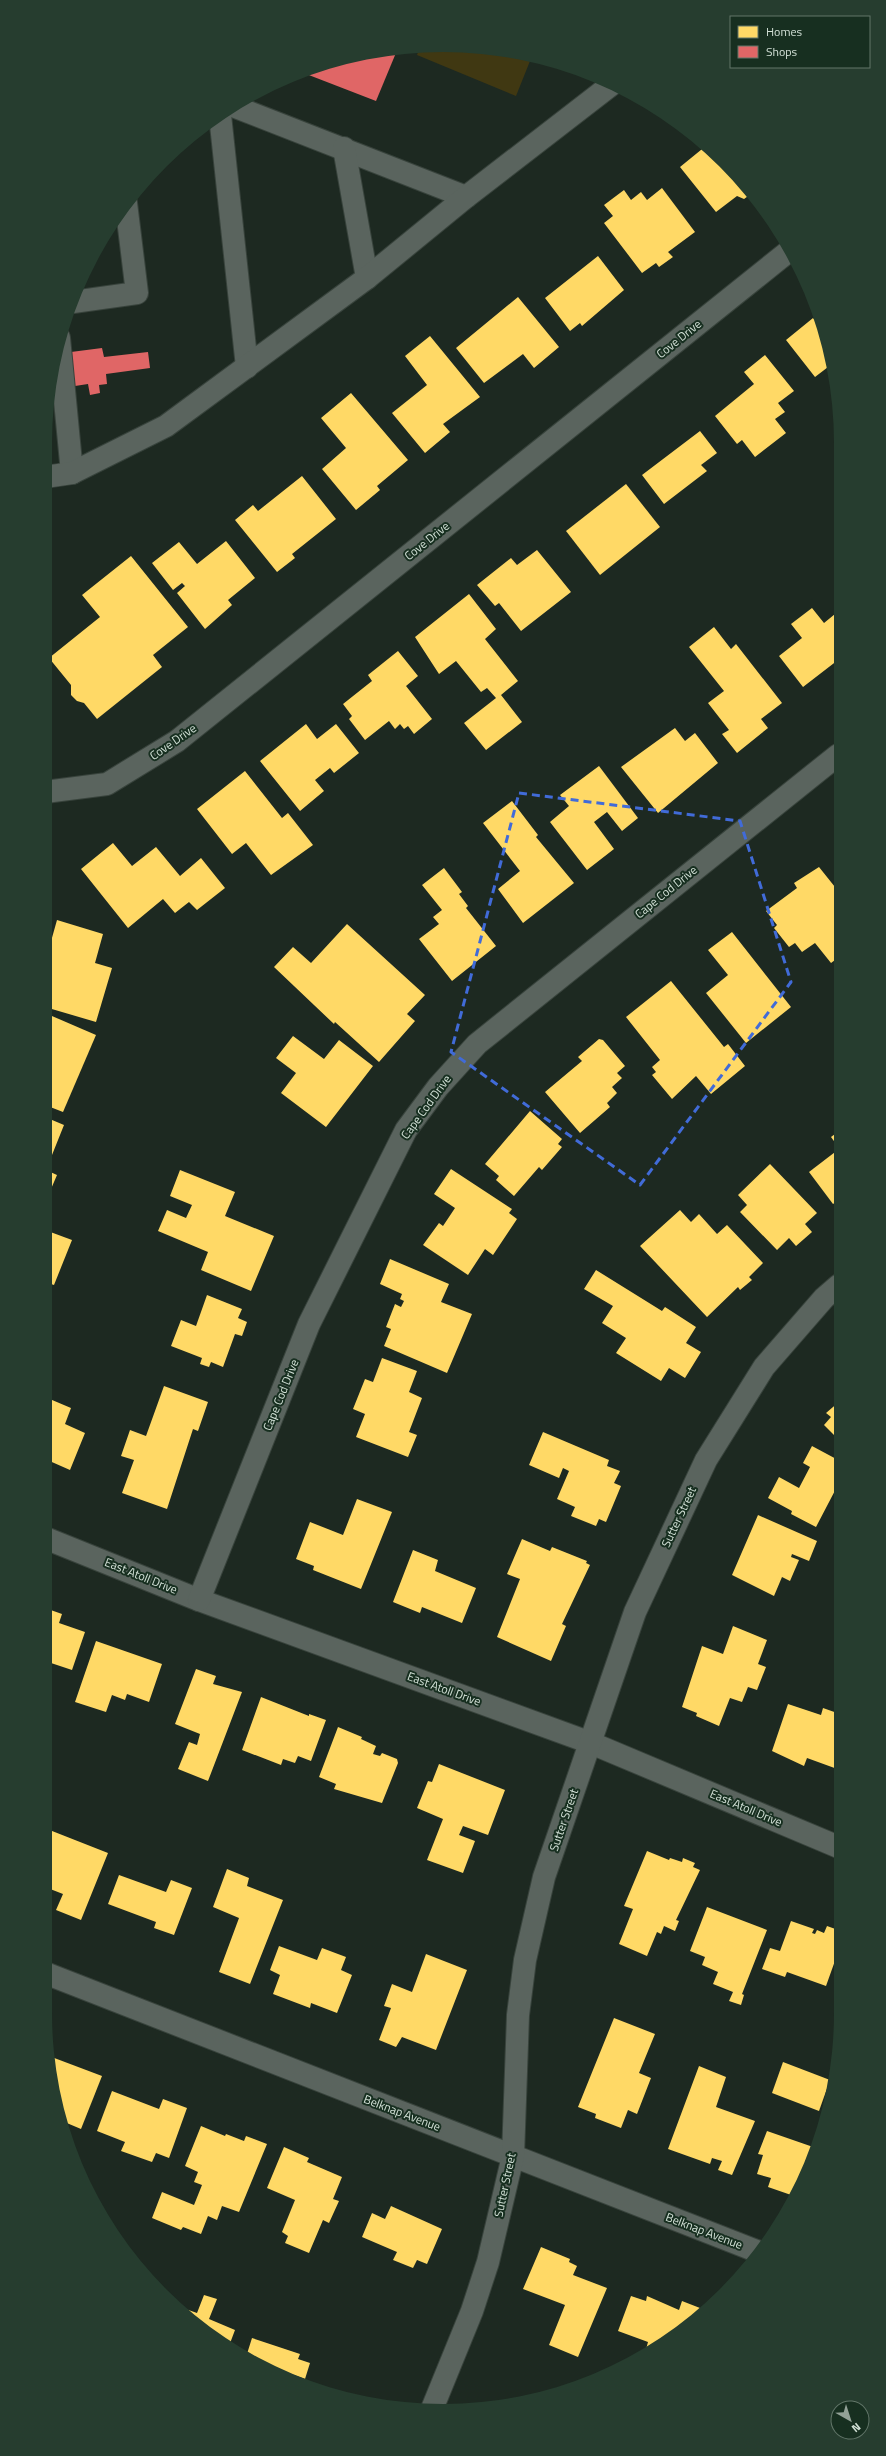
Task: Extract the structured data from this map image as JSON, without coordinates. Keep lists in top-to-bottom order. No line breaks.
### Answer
{"streets":{"street":["Cove Drive","Cape Cod Drive","Sutter Street","East Atoll Drive","Belknap Avenue"]},"crossings":[["Cape Cod Drive","East Atoll Drive"],["Sutter Street","East Atoll Drive"],["Sutter Street","Belknap Avenue"]],"legend":["Homes","Shops"],"north":"bottom right"}
